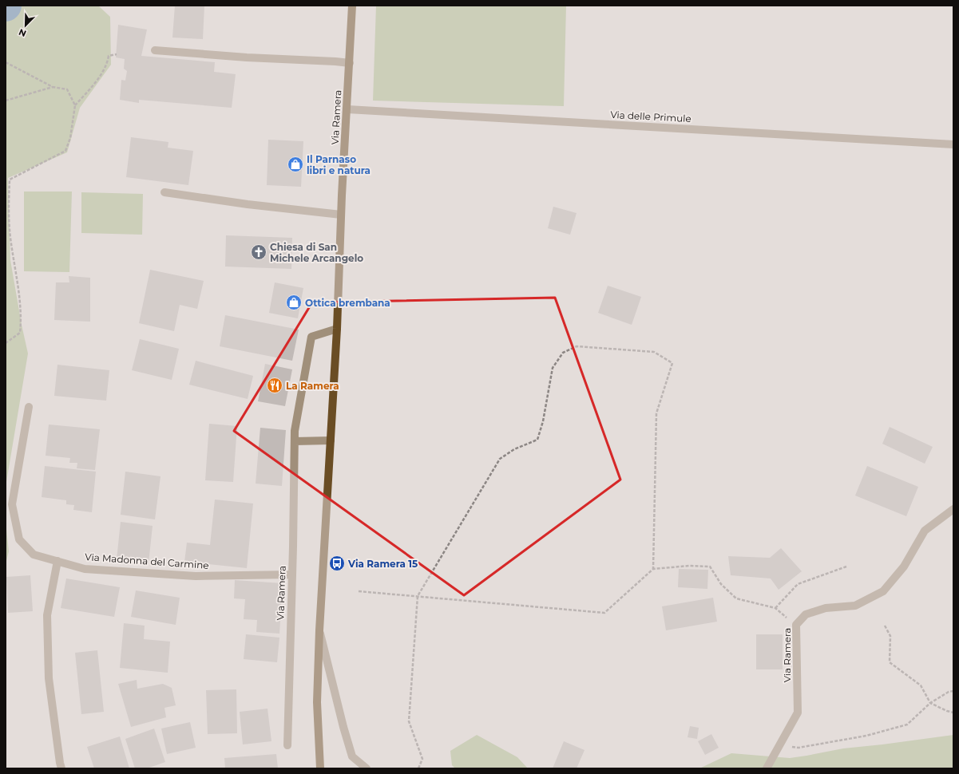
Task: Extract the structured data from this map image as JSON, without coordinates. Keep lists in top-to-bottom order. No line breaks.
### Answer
{"streets":{"main road":["Via Ramera"],"street":["Via delle Primule","Via Madonna del Carmine"]},"crossings":[["Via delle Primule","Via Ramera"],["Via Ramera","Via Madonna del Carmine"]],"places":{"shop":["Il Parnaso libri e natura","Ottica brembana"],"church":["Chiesa di San Michele Arcangelo"],"restaurant":["La Ramera"],"bus stop":["Via Ramera 15"]},"north":"bottom left"}
